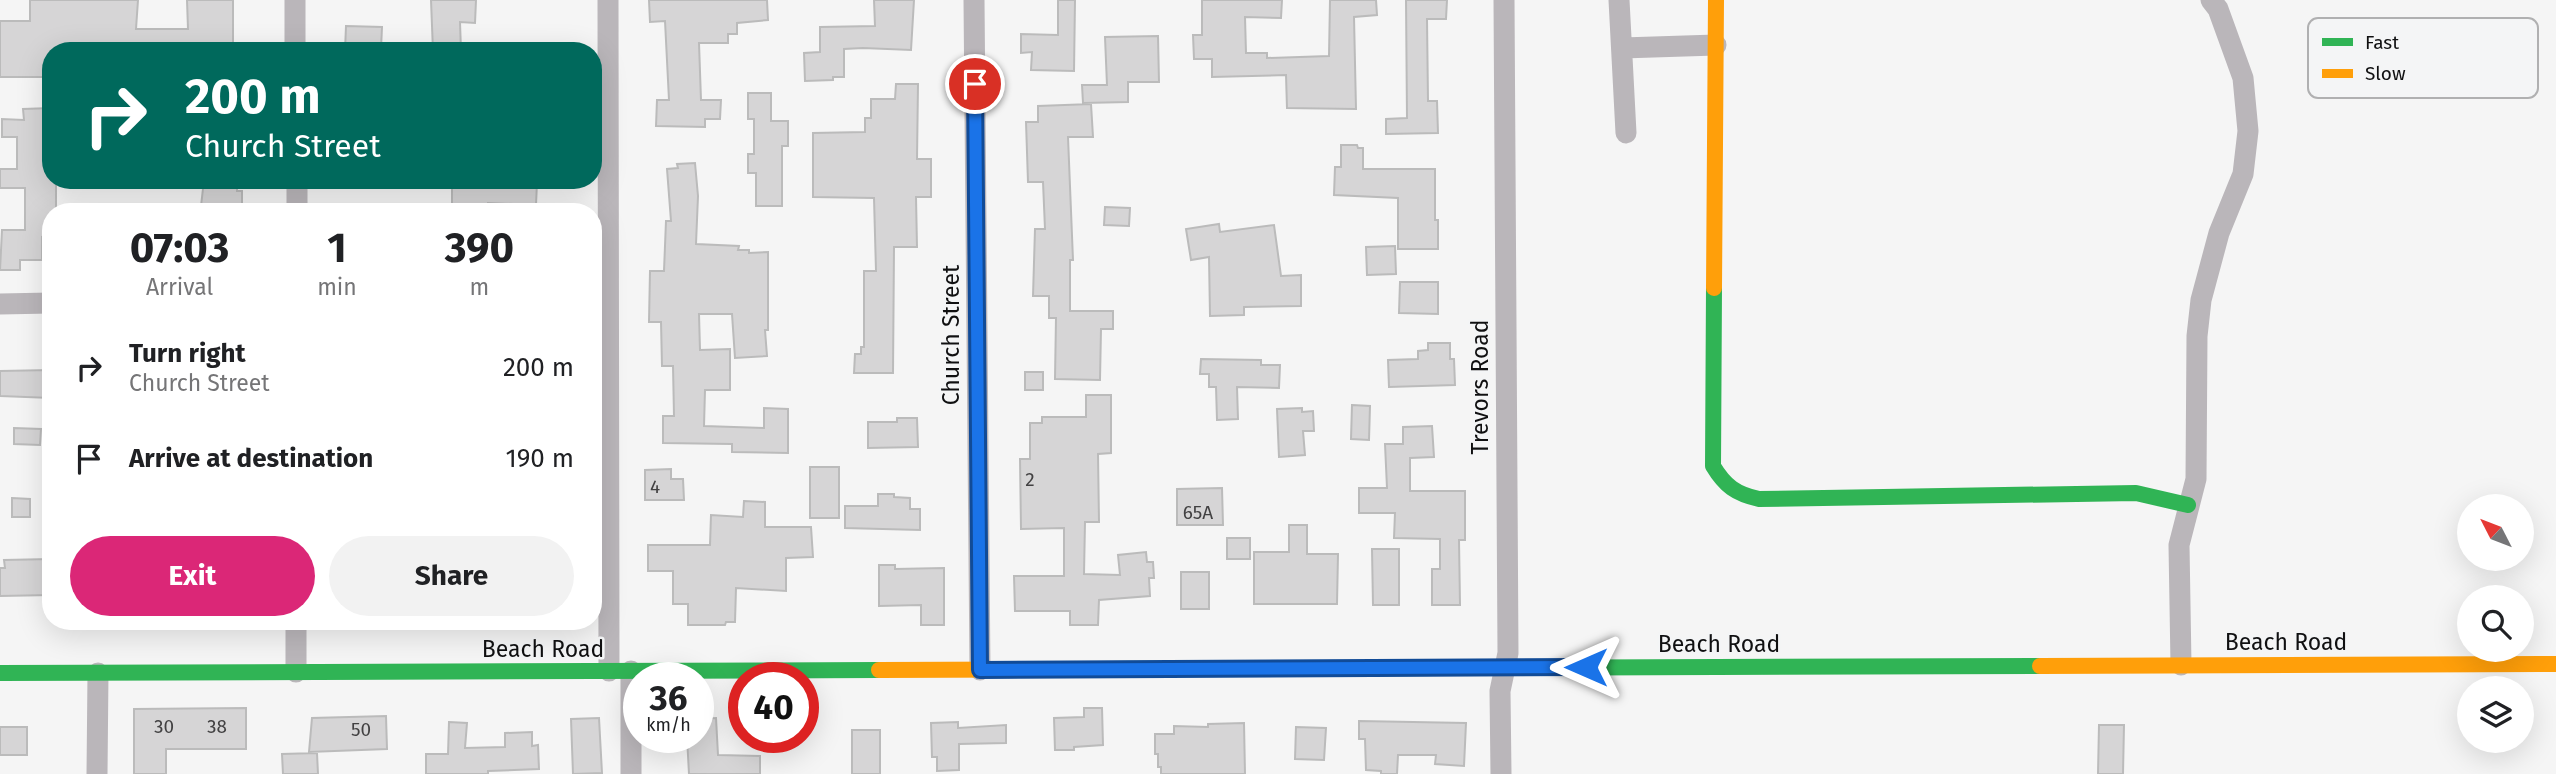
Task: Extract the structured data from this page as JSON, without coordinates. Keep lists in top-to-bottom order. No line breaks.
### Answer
{"streets":{"street":["Church Street","Trevors Road","Beach Road"]},"crossings":[["Church Street","Beach Road"],["Trevors Road","Beach Road"]],"house_numbers":["2","4","65A","30","38","50"],"legend":["Fast","Slow"],"north":"top left","page":{"turn":["200 m","Church Street"],"eta":["07:03","Arrival","1","min","390","m"],"list":[{"name":"Turn right","note":"Church Street","value":"200 m"},{"name":"Arrive at destination","value":"190 m"}],"buttons":["Exit","Share"],"speed":"36 km/h","limit":"40"}}
